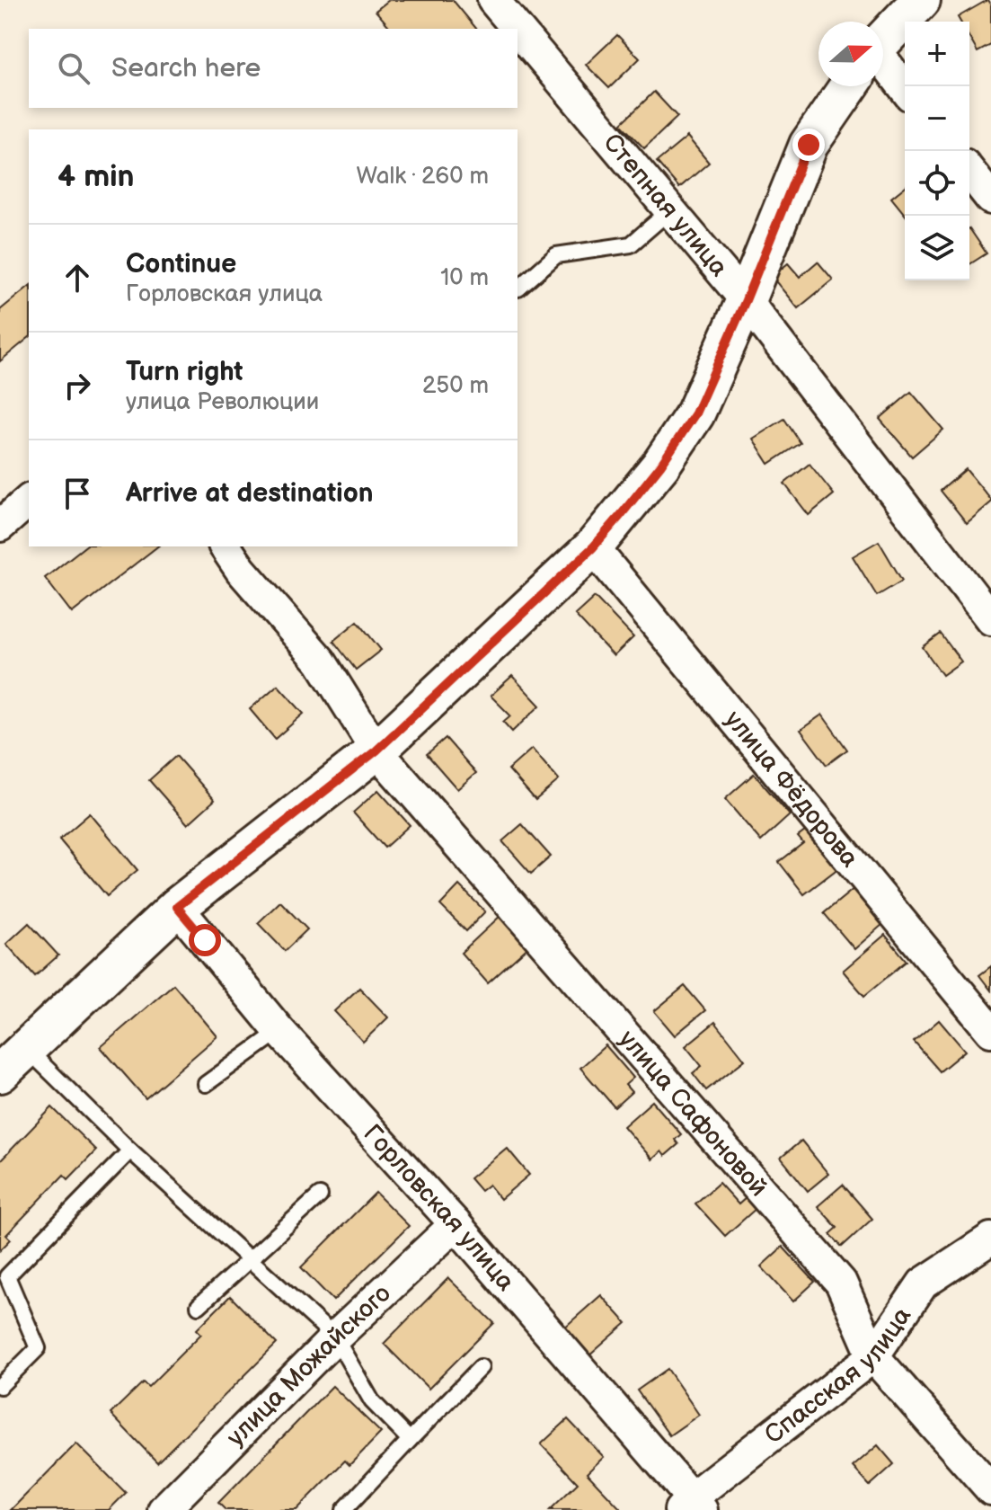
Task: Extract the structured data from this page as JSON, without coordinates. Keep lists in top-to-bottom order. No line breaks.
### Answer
{"streets":{"street":["Степная улица","улица Фёдорова","улица Сафоновой","Горловская улица","улица Можайского","Спасская улица"]},"crossings":[["улица Сафоновой","Спасская улица"],["Горловская улица","улица Можайского"],["Горловская улица","Спасская улица"]],"north":"right","page":{"map_buttons":["+","−"],"search":"Search here","heading":["4 min","Walk · 260 m"],"list":[["Continue","Горловская улица","10 m"],["Turn right","улица Революции","250 m"],"Arrive at destination"]}}
